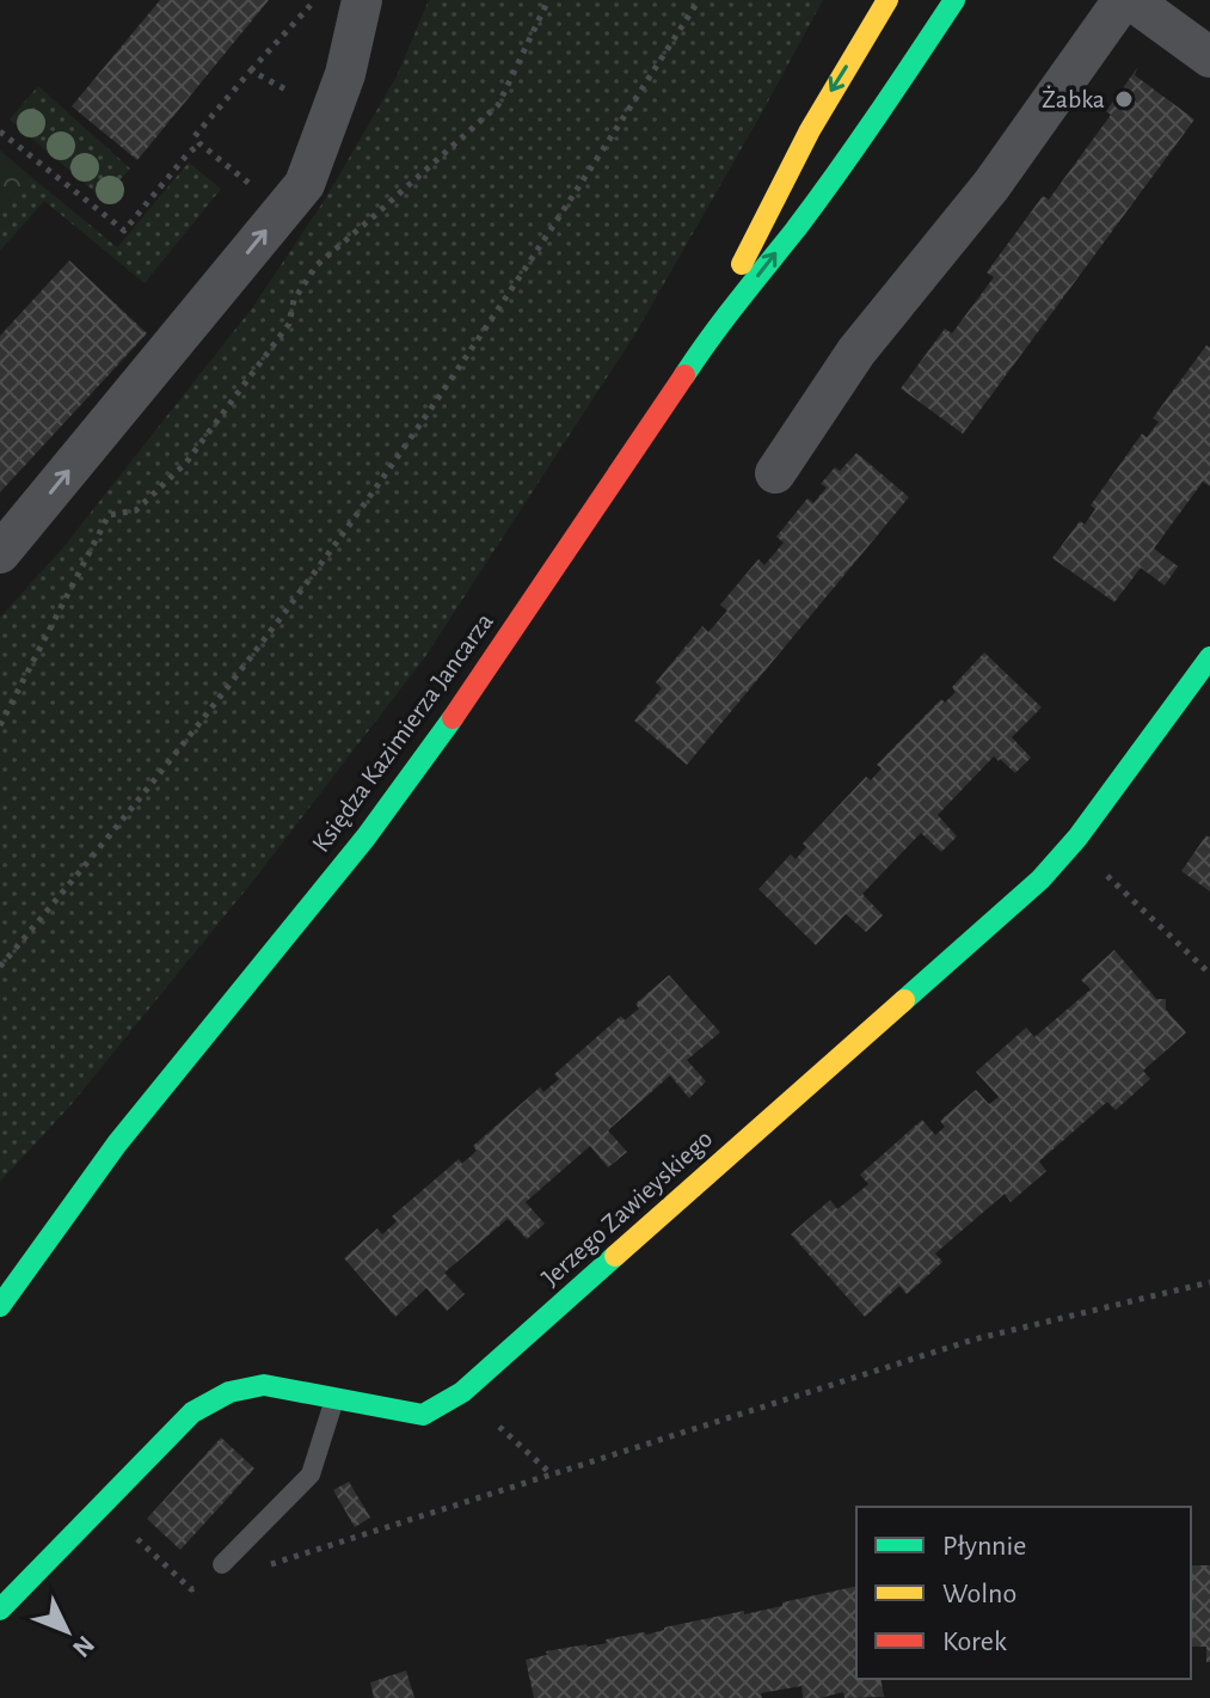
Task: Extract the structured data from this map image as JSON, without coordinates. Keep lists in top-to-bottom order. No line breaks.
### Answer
{"streets":{"street":["Księdza Kazimierza Jancarza","Jerzego Zawieyskiego"]},"places":["Żabka"],"legend":["Płynnie","Wolno","Korek"],"north":"bottom right"}
